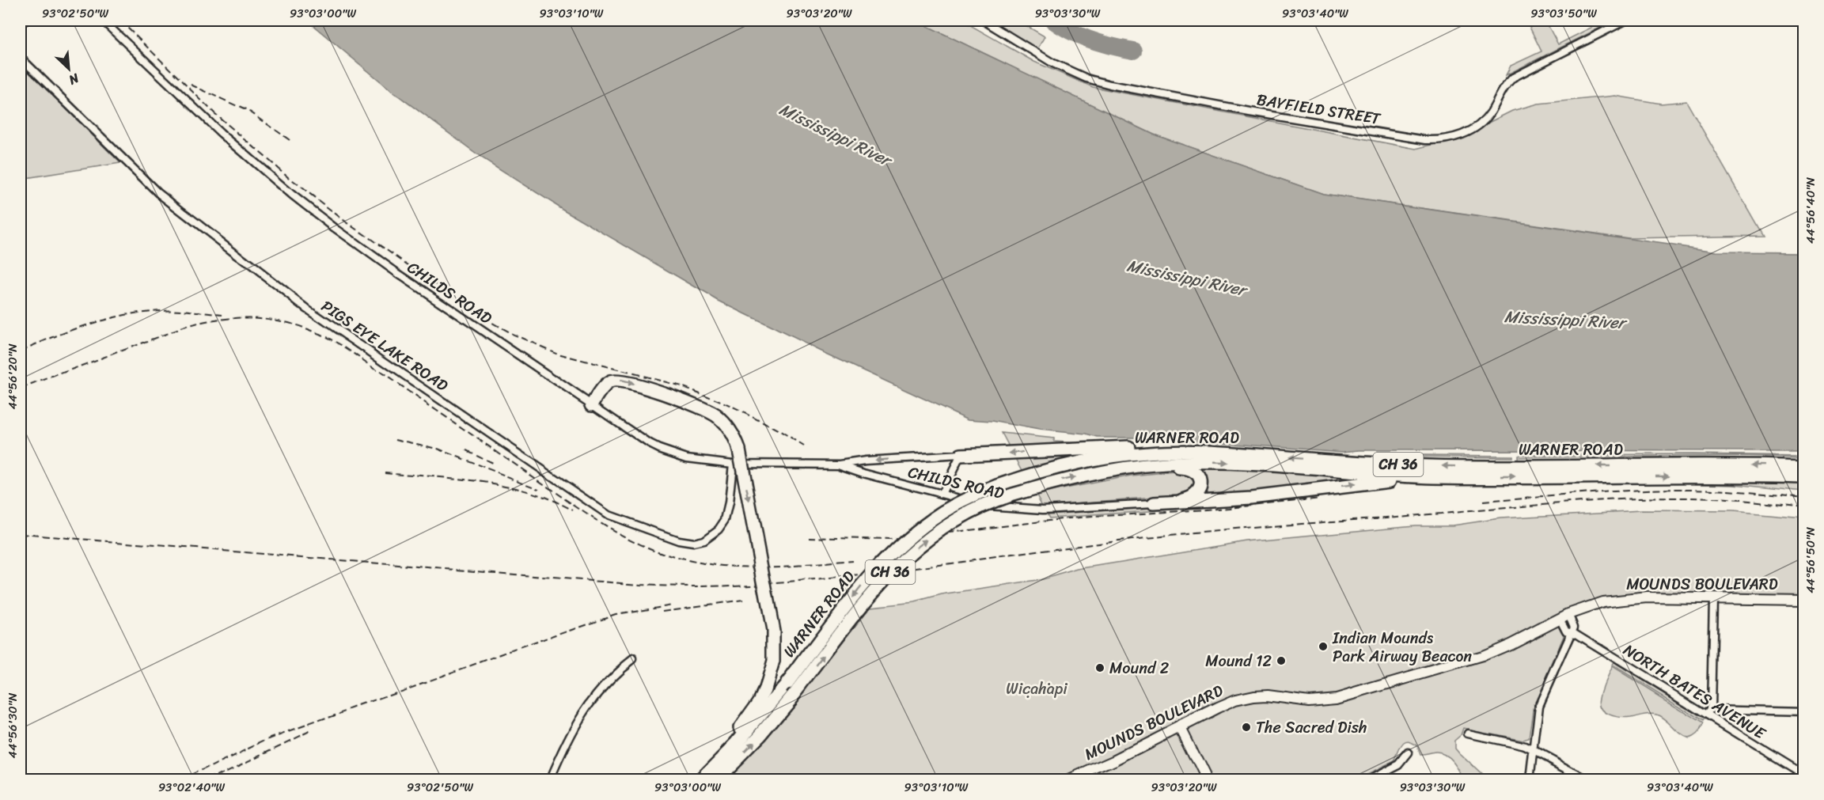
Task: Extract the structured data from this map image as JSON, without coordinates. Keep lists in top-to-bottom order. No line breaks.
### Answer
{"streets":{"highway":["WARNER ROAD","CH 36"],"street":["BAYFIELD STREET","CHILDS ROAD","PIGS EYE LAKE ROAD","MOUNDS BOULEVARD","NORTH BATES AVENUE"]},"crossings":[["CHILDS ROAD","PIGS EYE LAKE ROAD"]],"water":["Mississippi River"],"parks":["Wic̣aḣapi"],"places":["Indian Mounds Park Airway Beacon","Mound 12","Mound 2","The Sacred Dish"],"north":"bottom right","coordinates":["93°02'50\"W","93°03'00\"W","93°03'10\"W","93°03'20\"W","93°03'30\"W","93°03'40\"W","93°03'50\"W","44°56'40\"N","44°56'20\"N","44°56'50\"N","44°56'30\"N","93°02'40\"W"]}
